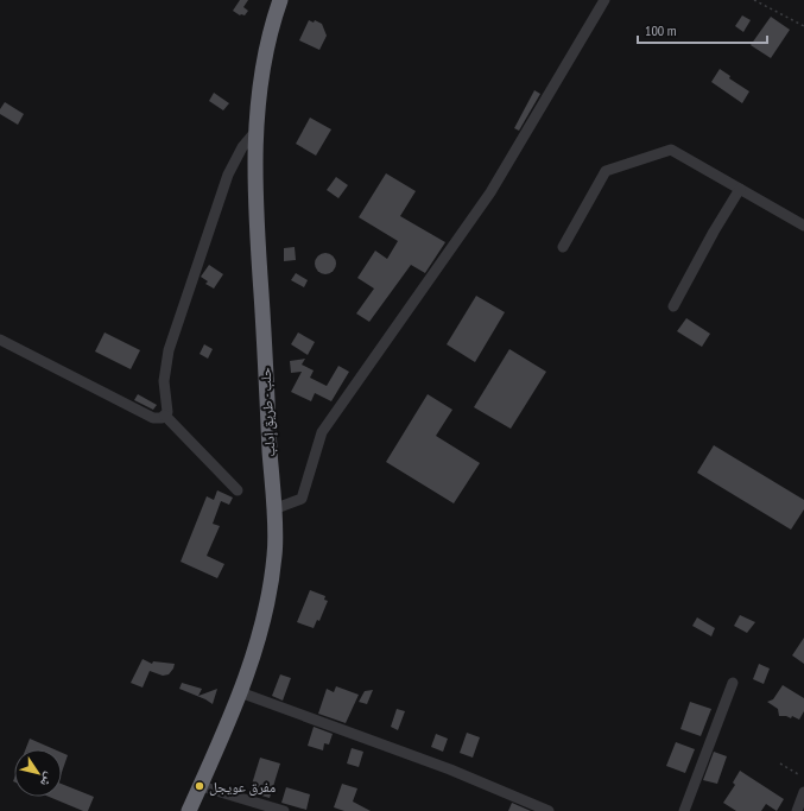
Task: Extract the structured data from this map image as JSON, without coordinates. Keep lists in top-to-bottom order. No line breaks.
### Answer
{"streets":{"highway":["حلب - طريق إدلب"]},"places":["مفرق عويجل"],"scale_bar":"100 m","north":"bottom right"}
